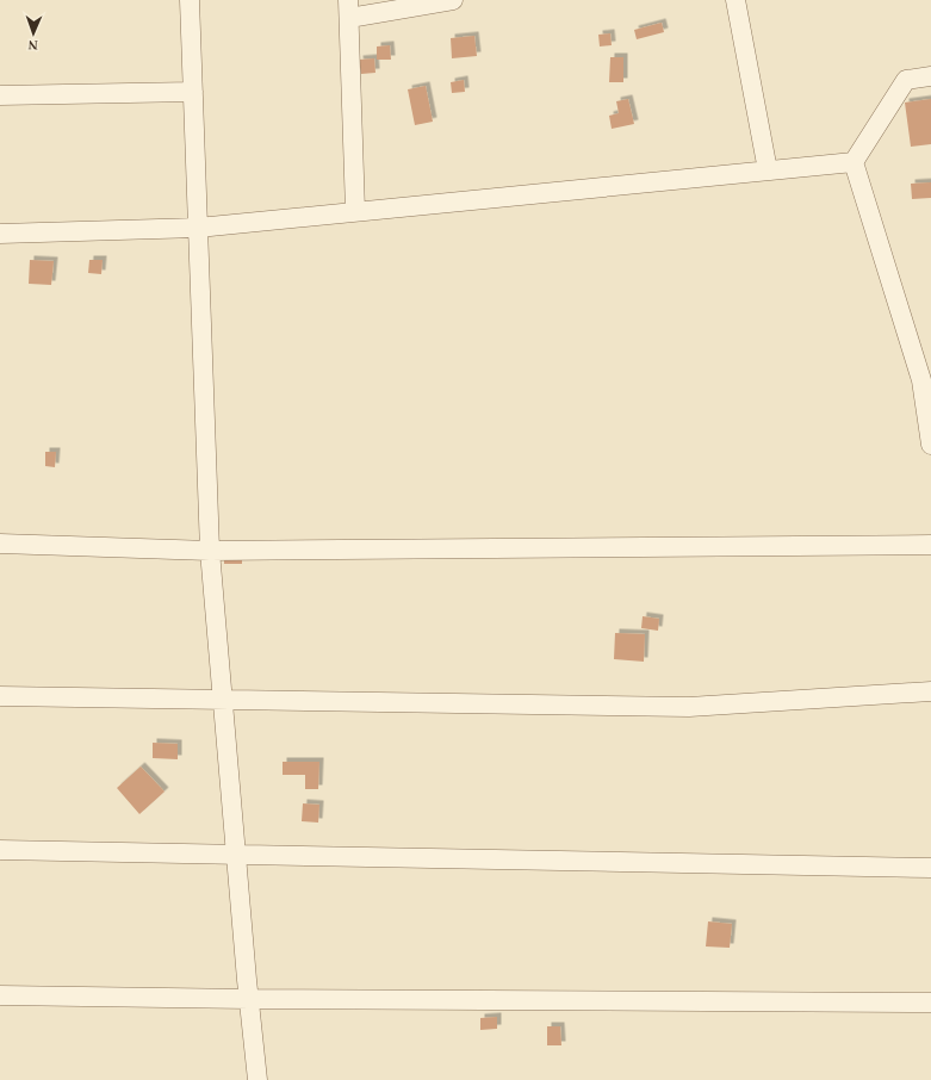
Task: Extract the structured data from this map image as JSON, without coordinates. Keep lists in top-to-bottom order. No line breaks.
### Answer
{"north":"bottom"}
